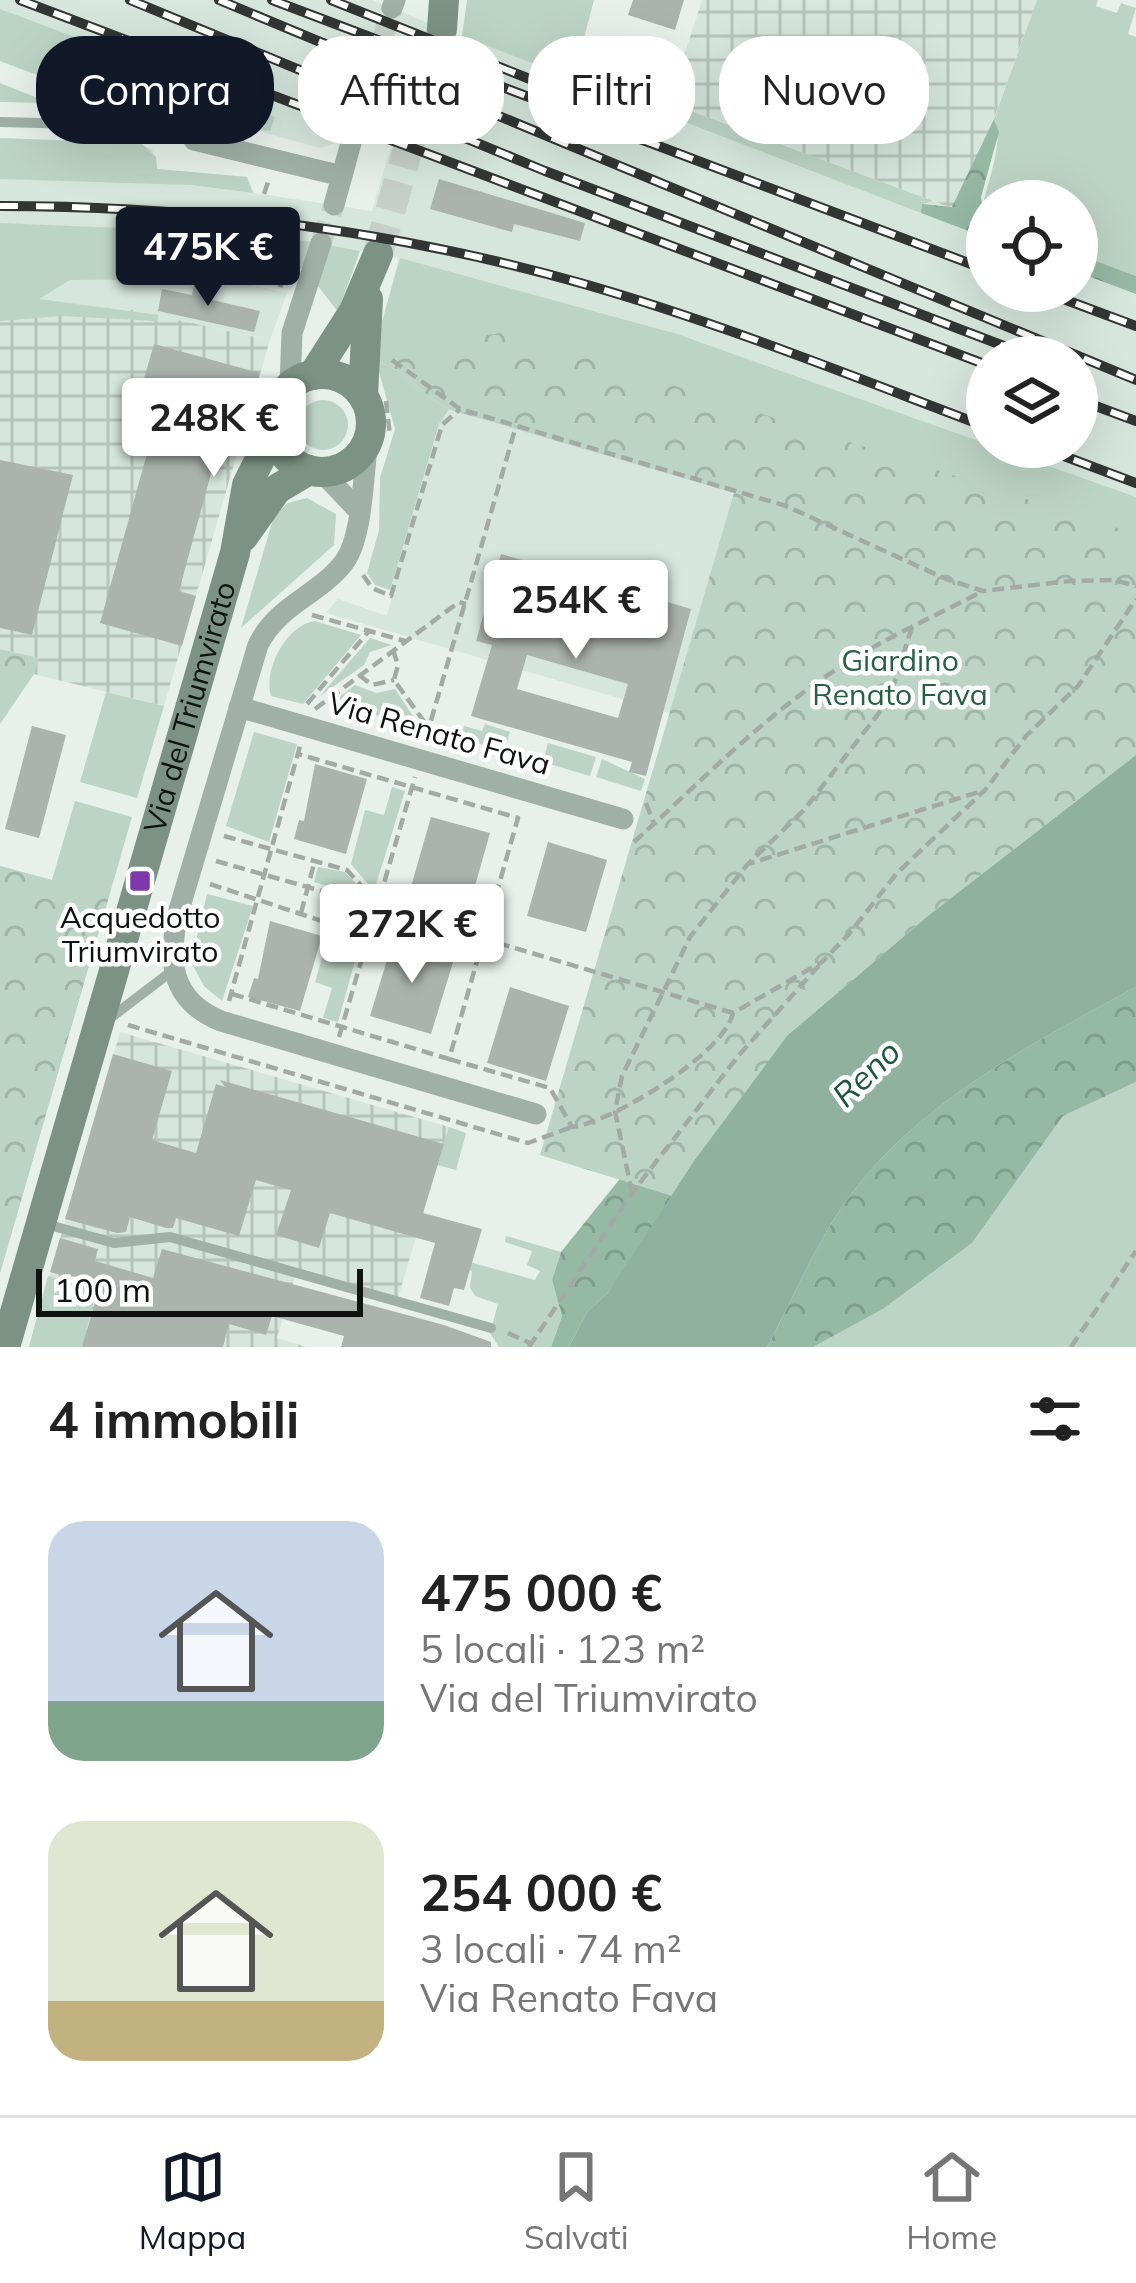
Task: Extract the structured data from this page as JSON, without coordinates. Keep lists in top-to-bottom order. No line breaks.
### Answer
{"streets":{"main road":["Via del Triumvirato"],"street":["Via Renato Fava"]},"water":["Reno"],"parks":["Giardino Renato Fava"],"places":{"transit":["Acquedotto Triumvirato"]},"scale_bar":"100 m","page":{"chip":["Compra","Affitta","Filtri","Nuovo"],"price":["475K €","248K €","254K €","272K €"],"scale":"100 m","heading":"4 immobili","list":[{"name":"475 000 €","note":"5 locali · 123 m² · Via del Triumvirato"},{"name":"254 000 €","note":"3 locali · 74 m² · Via Renato Fava"}],"tabs":["Mappa","Salvati","Home"]}}
